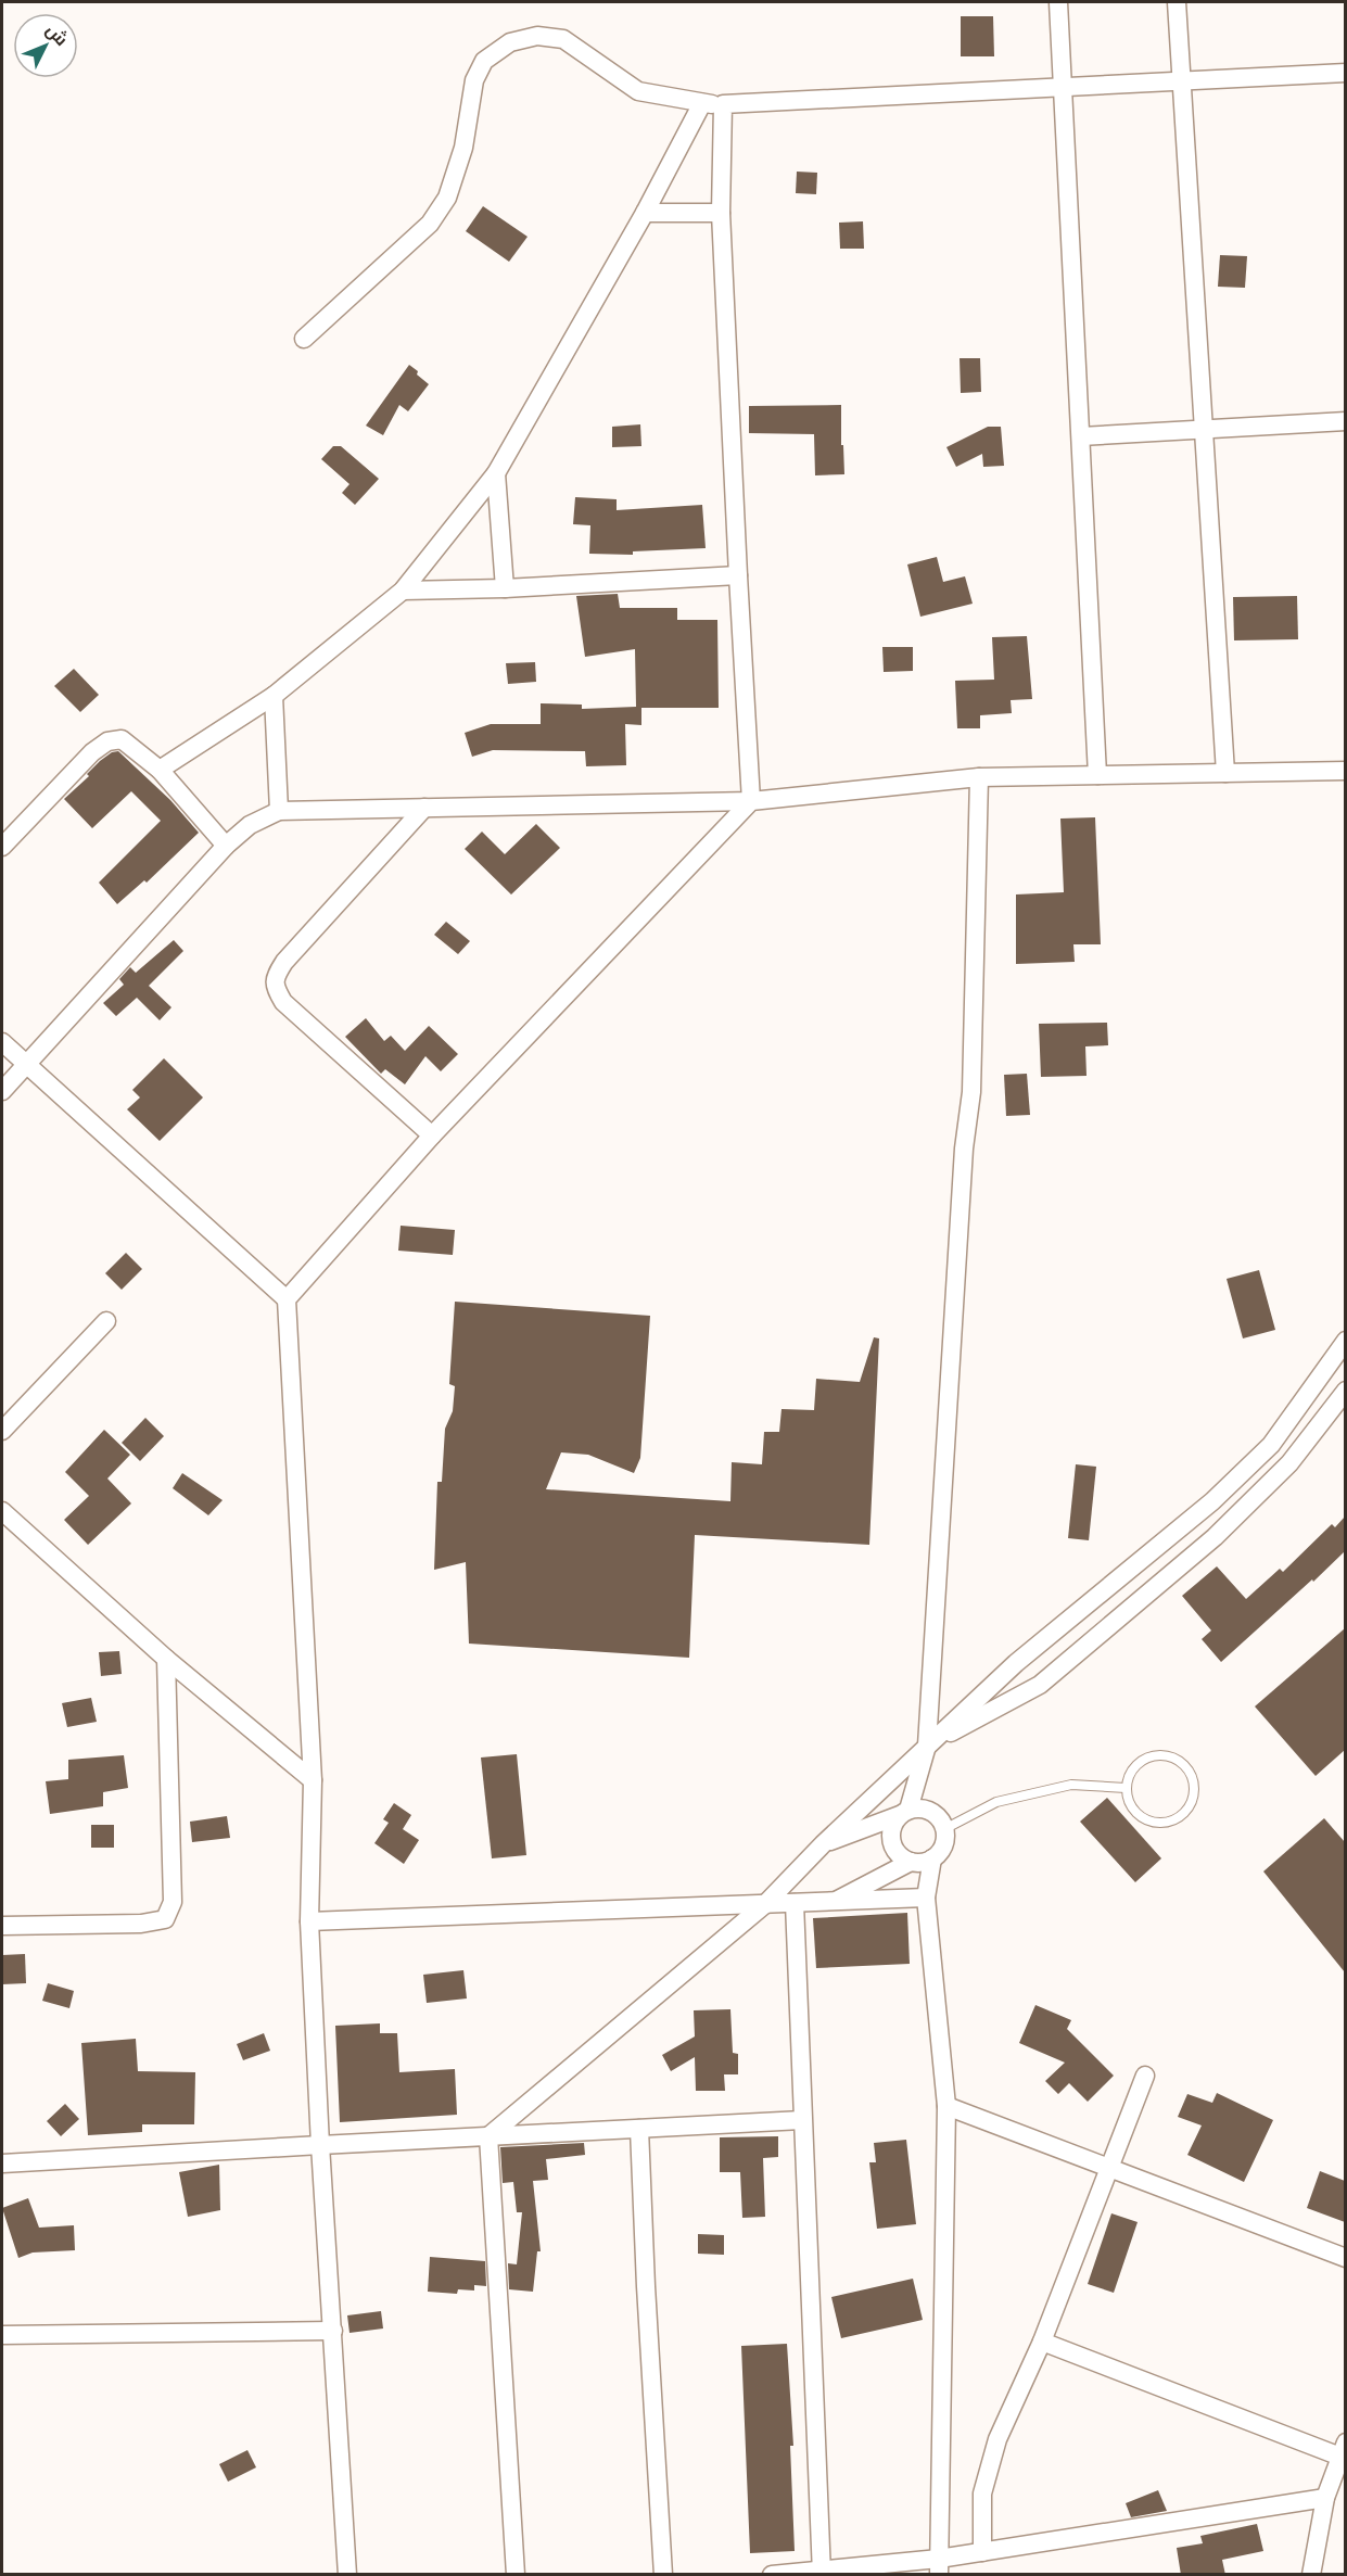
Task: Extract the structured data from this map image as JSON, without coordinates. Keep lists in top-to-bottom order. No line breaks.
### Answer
{"north":"top right"}
